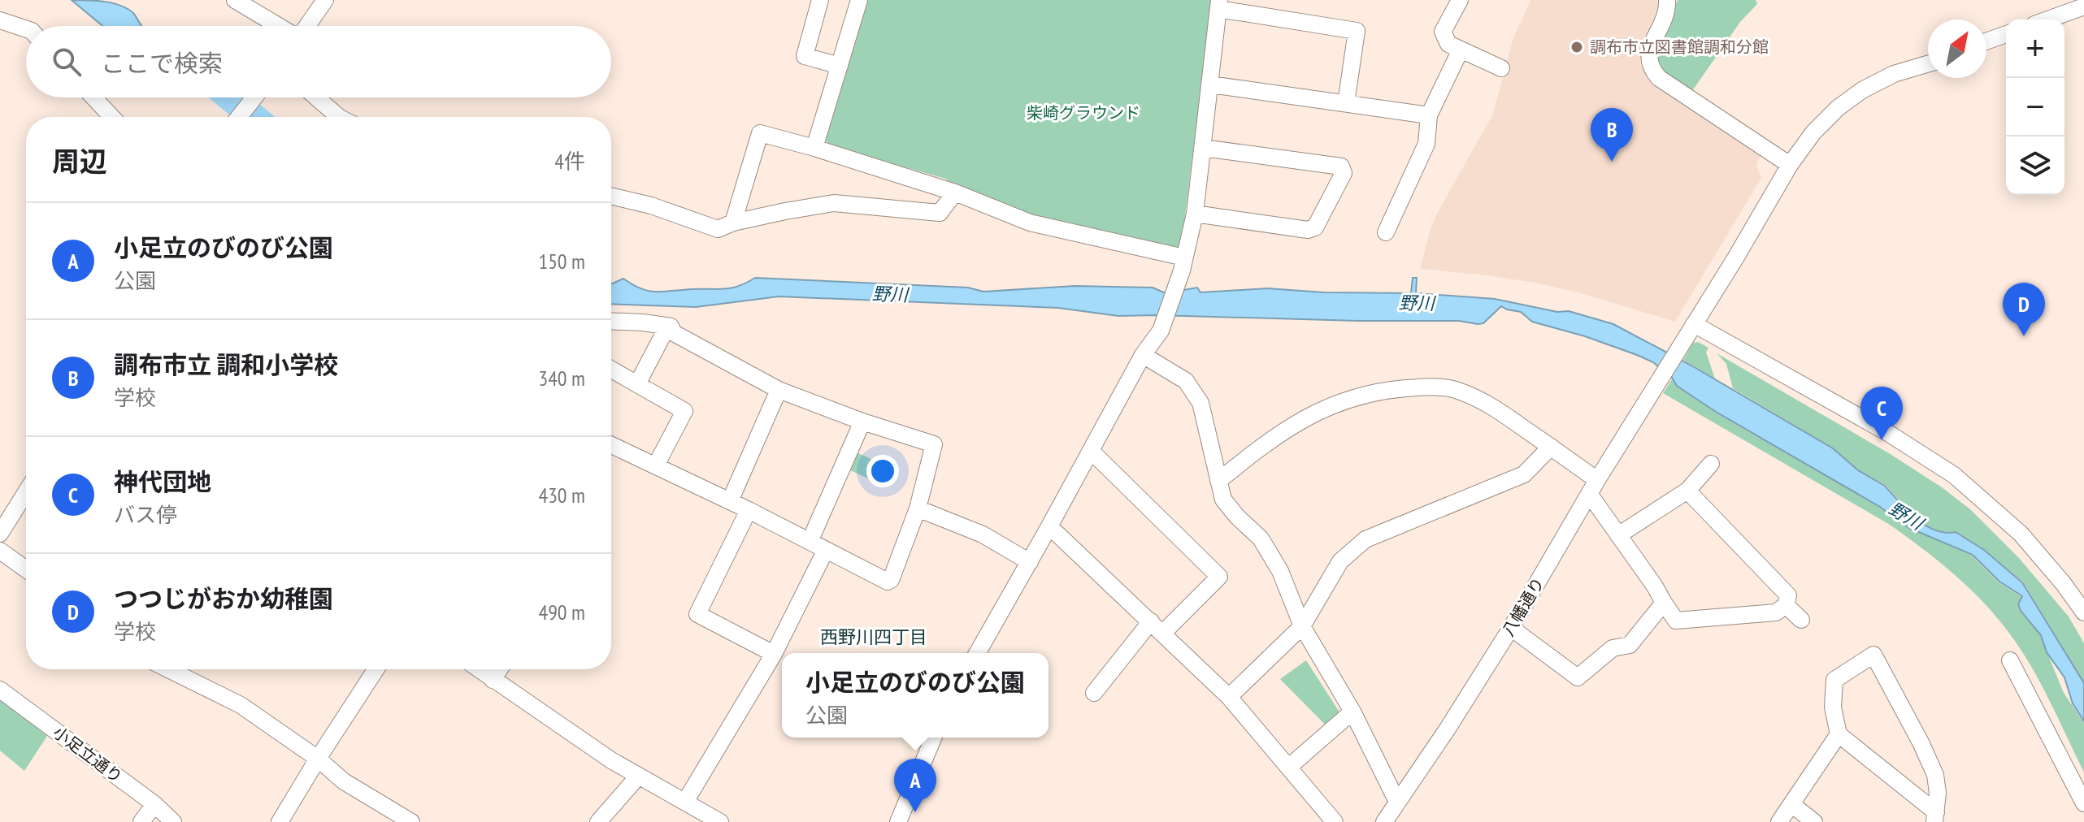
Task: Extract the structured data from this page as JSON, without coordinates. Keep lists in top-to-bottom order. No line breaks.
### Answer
{"streets":{"street":["八幡通り","小足立通り"]},"districts":["西野川四丁目"],"water":["野川"],"parks":["柴崎グラウンド"],"places":["調布市立図書館調和分館"],"north":"top right","page":{"map_buttons":["+","−"],"search":"ここで検索","pins":["B","D","C","A"],"heading":["周辺","4件"],"list":[{"mark":"A","name":"小足立のびのび公園","note":"公園","value":"150 m"},{"mark":"B","name":"調布市立 調和小学校","note":"学校","value":"340 m"},{"mark":"C","name":"神代団地","note":"バス停","value":"430 m"},{"mark":"D","name":"つつじがおか幼稚園","note":"学校","value":"490 m"}],"popup":["小足立のびのび公園","公園"]}}
